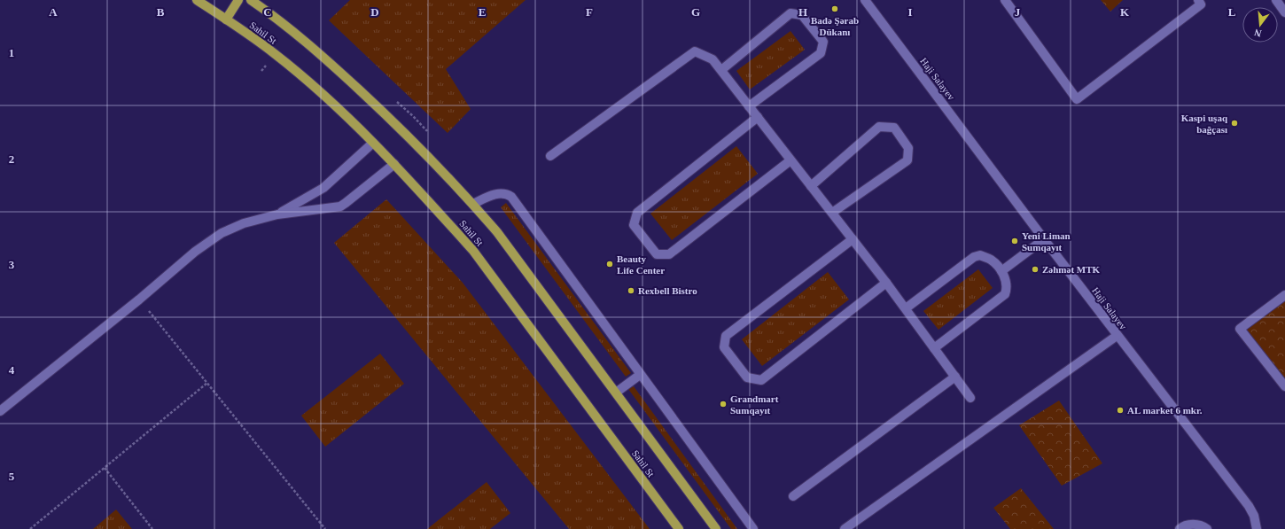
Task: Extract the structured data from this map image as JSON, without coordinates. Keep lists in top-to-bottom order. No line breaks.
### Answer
{"streets":{"main road":["Sahil St"],"street":["Haji Salayev"]},"places":["Badә Şәrab Dükanı","Kaspi uşaq bağçası","Yeni Liman Sumqayıt","Beauty Life Center","Zəhmət MTK","Rexbell Bistro","Grandmart Sumqayıt","AL market 6 mkr."],"north":"bottom","grid":{"columns":["A","B","C","D","E","F","G","H","I","J","K","L"],"rows":["1","2","3","4","5"]}}
